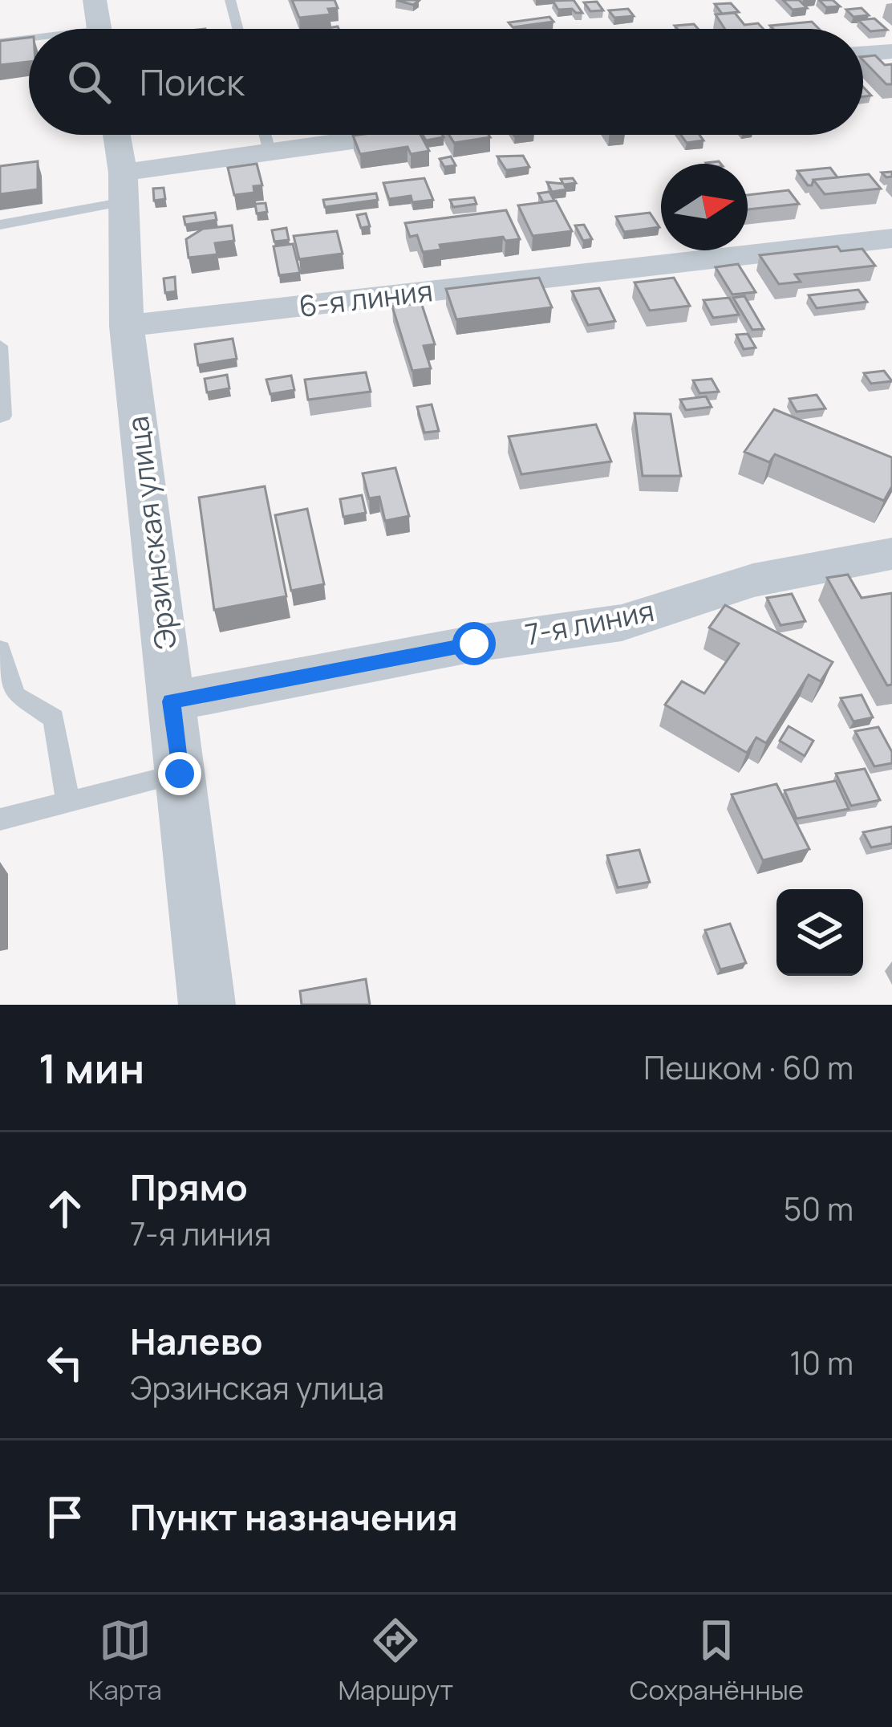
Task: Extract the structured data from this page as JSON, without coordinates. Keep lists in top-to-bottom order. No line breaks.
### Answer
{"streets":{"street":["6-я линия","Эрзинская улица","7-я линия"]},"crossings":[["6-я линия","Эрзинская улица"],["Эрзинская улица","7-я линия"]],"north":"right","page":{"search":"Поиск","heading":["1 мин","Пешком · 60 m"],"list":[["Прямо","7-я линия","50 m"],["Налево","Эрзинская улица","10 m"],"Пункт назначения"],"nav":["Карта","Маршрут","Сохранённые"]}}
